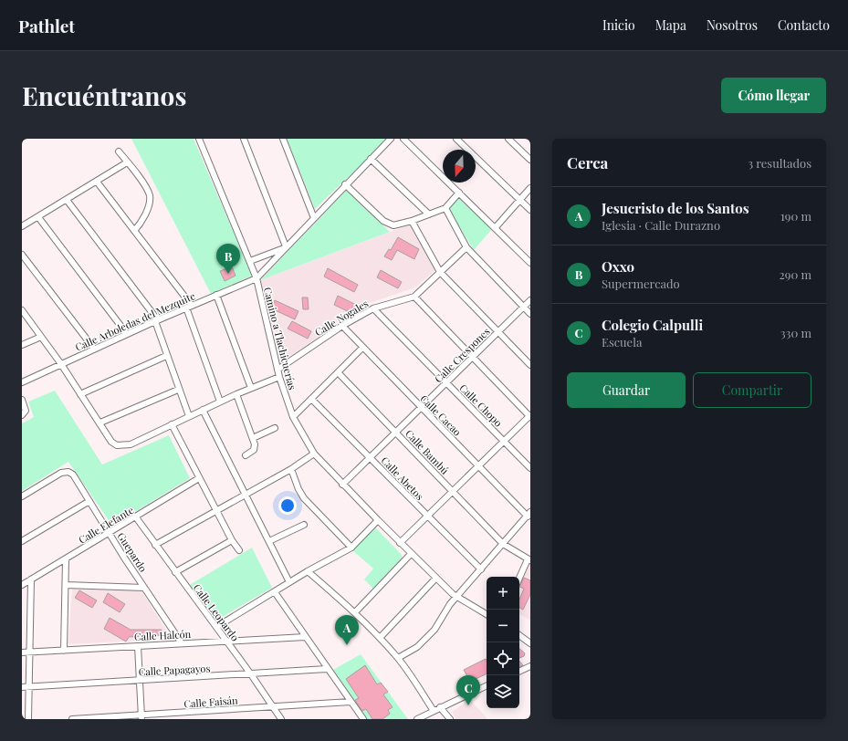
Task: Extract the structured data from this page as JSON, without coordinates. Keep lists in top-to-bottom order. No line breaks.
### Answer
{"streets":{"street":["Calle Nogales","Calle Arboledas del Mezquite","Camino a Tlachicuerías","Calle Crespones","Calle Chopo","Calle Cacao","Calle Bambú","Calle Abetos","Calle Elefante","Guepardo","Calle Leopardo","Calle Halcón","Calle Papagayos","Calle Faisán"]},"crossings":[["Calle Nogales","Camino a Tlachicuerías"],["Calle Nogales","Calle Chopo"],["Calle Nogales","Calle Cacao"],["Calle Arboledas del Mezquite","Camino a Tlachicuerías"],["Camino a Tlachicuerías","Calle Crespones"],["Calle Crespones","Calle Chopo"],["Calle Crespones","Calle Cacao"],["Calle Crespones","Calle Bambú"],["Calle Crespones","Calle Abetos"],["Calle Elefante","Guepardo"],["Calle Elefante","Calle Leopardo"],["Guepardo","Calle Halcón"],["Calle Leopardo","Calle Halcón"],["Calle Leopardo","Calle Papagayos"],["Calle Leopardo","Calle Faisán"]],"north":"bottom","page":{"header":"Pathlet","nav":["Inicio","Mapa","Nosotros","Contacto"],"buttons":["Cómo llegar",["Guardar","Compartir"]],"title":"Encuéntranos","heading":["Cerca","3 resultados"],"list":[{"mark":"A","name":"Jesucristo de los Santos","note":"Iglesia · Calle Durazno","value":"190 m"},{"mark":"B","name":"Oxxo","note":"Supermercado","value":"290 m"},{"mark":"C","name":"Colegio Calpulli","note":"Escuela","value":"330 m"}],"pins":["B","A","C"],"map_buttons":["+","−"]}}
